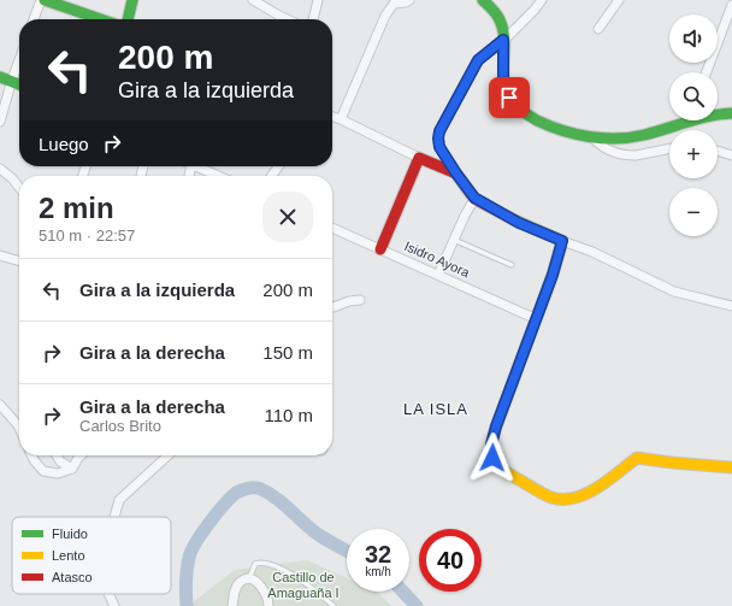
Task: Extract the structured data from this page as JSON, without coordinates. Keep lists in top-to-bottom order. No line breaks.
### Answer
{"streets":{"street":["Isidro Ayora"]},"districts":["LA ISLA"],"parks":["Castillo de Amaguaña I"],"legend":["Fluido","Lento","Atasco"],"page":{"map_buttons":["+","−"],"turn":["200 m","Gira a la izquierda"],"then":"Luego","heading":["2 min","510 m · 22:57"],"list":[{"name":"Gira a la izquierda","value":"200 m"},{"name":"Gira a la derecha","value":"150 m"},{"name":"Gira a la derecha","note":"Carlos Brito","value":"110 m"}],"speed":"32 km/h","limit":"40"}}
